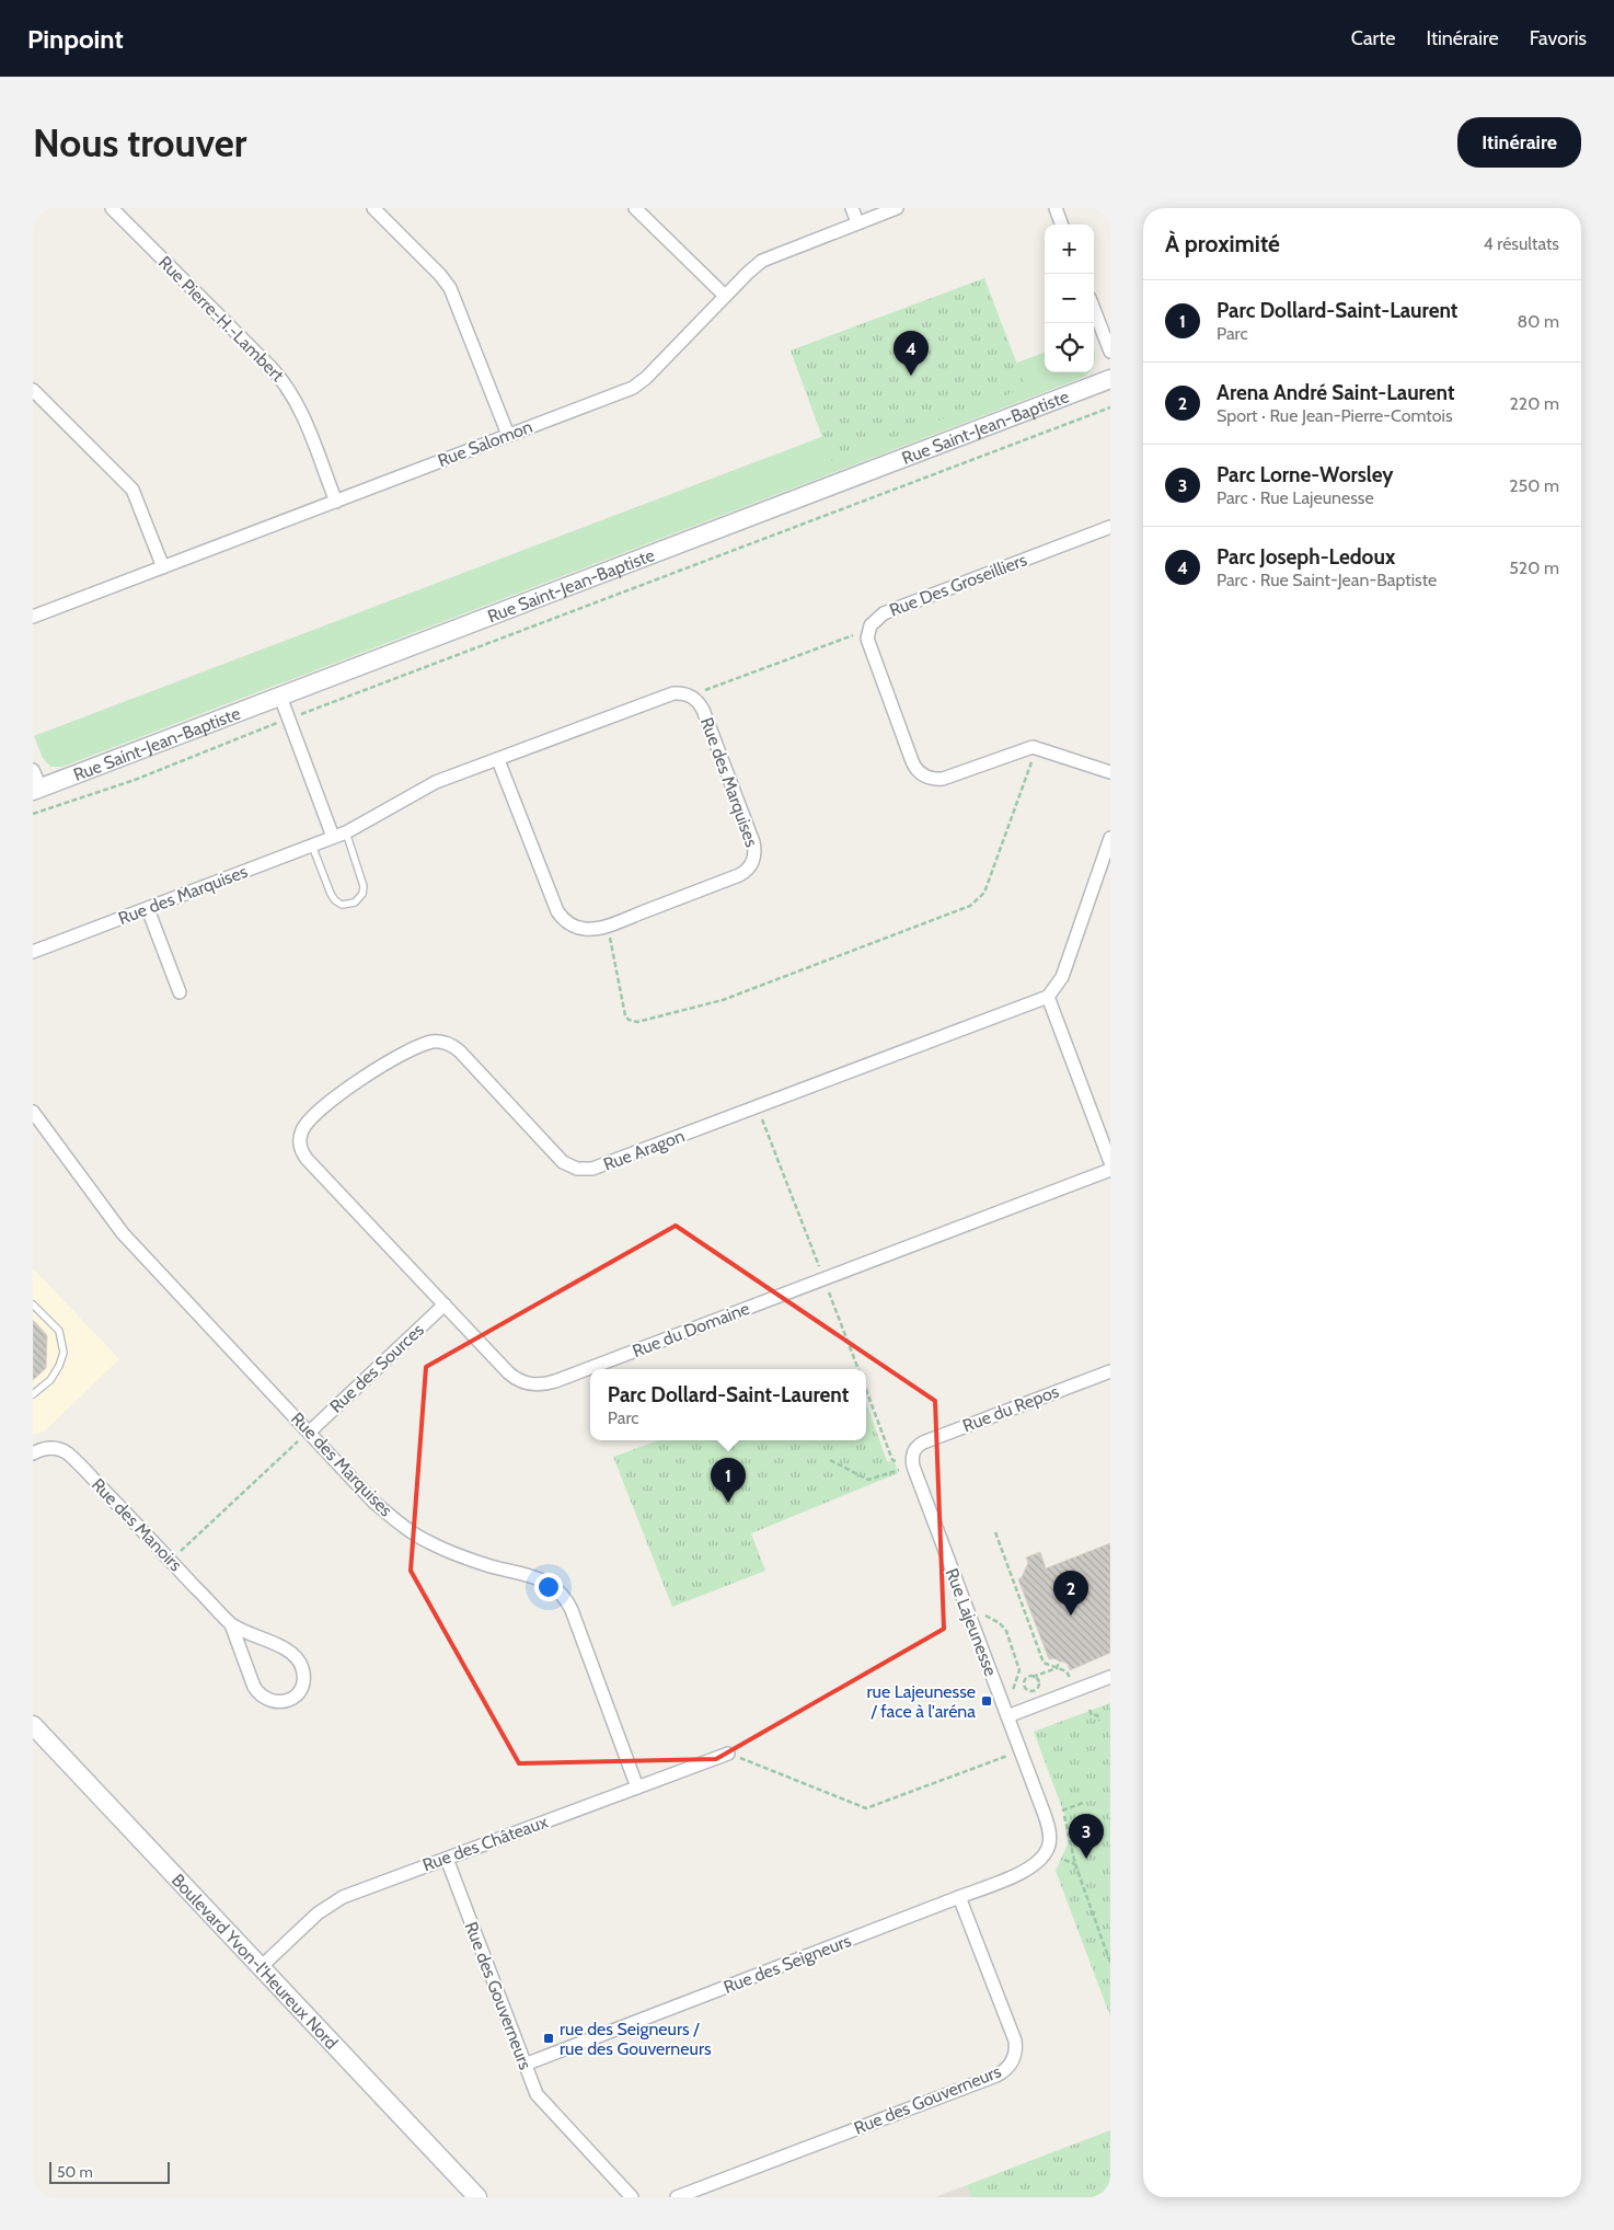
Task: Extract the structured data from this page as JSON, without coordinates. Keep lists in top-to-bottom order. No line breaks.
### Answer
{"streets":{"street":["Rue Pierre-H.-Lambert","Rue Saint-Jean-Baptiste","Rue Salomon","Rue Des Groseilliers","Rue des Marquises","Rue Aragon","Rue du Domaine","Rue des Sources","Rue du Repos","Rue des Manoirs","Rue Lajeunesse","Rue des Châteaux","Boulevard Yvon-l'Heureux Nord","Rue des Seigneurs","Rue des Gouverneurs"]},"crossings":[["Rue Pierre-H.-Lambert","Rue Salomon"],["Rue des Marquises","Rue des Sources"],["Rue des Marquises","Rue des Châteaux"],["Rue Aragon","Rue du Domaine"],["Rue du Domaine","Rue des Sources"],["Rue du Repos","Rue Lajeunesse"],["Rue Lajeunesse","Rue des Seigneurs"],["Rue des Châteaux","Boulevard Yvon-l'Heureux Nord"],["Rue des Châteaux","Rue des Gouverneurs"],["Rue des Seigneurs","Rue des Gouverneurs"]],"places":{"transit":["rue Lajeunesse / face à l'aréna","rue des Seigneurs / rue des Gouverneurs"]},"scale_bar":"50 m","page":{"header":"Pinpoint","nav":["Carte","Itinéraire","Favoris"],"buttons":"Itinéraire","title":"Nous trouver","heading":["À proximité","4 résultats"],"map_buttons":["+","−"],"list":[{"mark":"1","name":"Parc Dollard-Saint-Laurent","note":"Parc","value":"80 m"},{"mark":"2","name":"Arena André Saint-Laurent","note":"Sport · Rue Jean-Pierre-Comtois","value":"220 m"},{"mark":"3","name":"Parc Lorne-Worsley","note":"Parc · Rue Lajeunesse","value":"250 m"},{"mark":"4","name":"Parc Joseph-Ledoux","note":"Parc · Rue Saint-Jean-Baptiste","value":"520 m"}],"pins":["4","1","2","3"],"popup":["Parc Dollard-Saint-Laurent","Parc"],"scale":"50 m"}}
